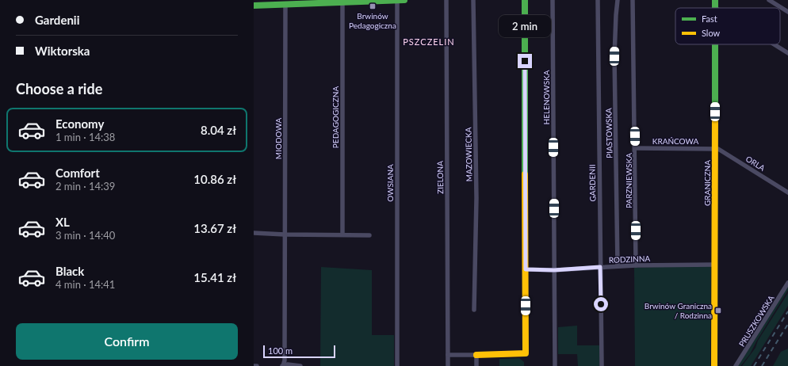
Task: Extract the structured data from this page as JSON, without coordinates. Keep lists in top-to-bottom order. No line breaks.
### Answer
{"streets":{"street":["HELENOWSKA","PEDAGOGICZNA","PIASTOWSKA","MIODOWA","KRAŃCOWA","MAZOWIECKA","ORLA","ZIELONA","PARZNIEWSKA","OWSIANA","GARDENII","GRANICZNA","RODZINNA","PRUSZKOWSKA"]},"crossings":[["HELENOWSKA","RODZINNA"],["PIASTOWSKA","RODZINNA"],["KRAŃCOWA","ORLA"],["KRAŃCOWA","PARZNIEWSKA"],["KRAŃCOWA","GRANICZNA"],["ORLA","GRANICZNA"],["PARZNIEWSKA","RODZINNA"],["GARDENII","RODZINNA"],["GRANICZNA","RODZINNA"]],"districts":["PSZCZELIN"],"places":{"transit":["Brwinów Pedagogiczna","Brwinów Graniczna / Rodzinna"]},"legend":["Fast","Slow"],"scale_bar":"100 m","page":{"banner":["Gardenii","Wiktorska"],"bubble":"2 min","heading":"Choose a ride","list":[{"name":"Economy","note":"1 min · 14:38","value":"8.04 zł"},{"name":"Comfort","note":"2 min · 14:39","value":"10.86 zł"},{"name":"XL","note":"3 min · 14:40","value":"13.67 zł"},{"name":"Black","note":"4 min · 14:41","value":"15.41 zł"}],"buttons":"Confirm","scale":"100 m"}}
